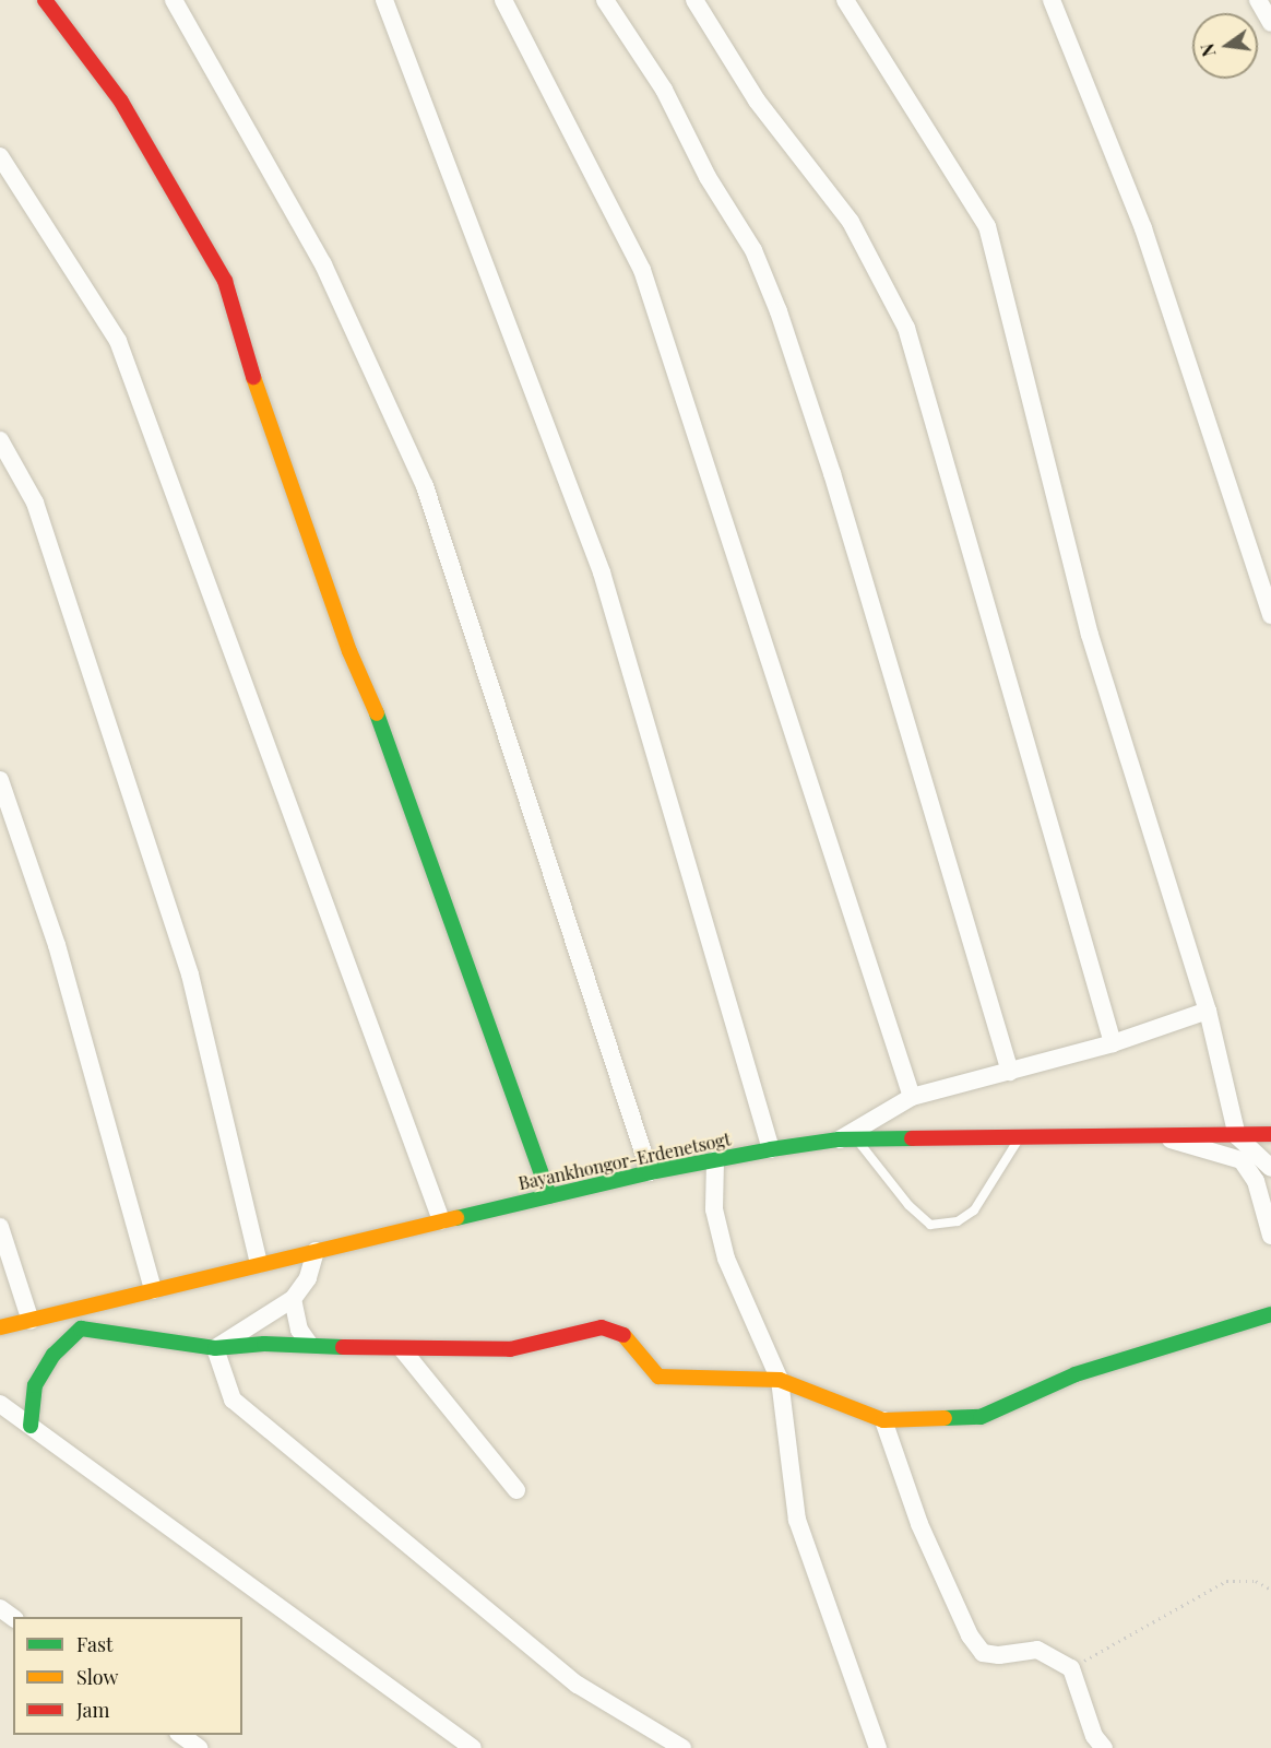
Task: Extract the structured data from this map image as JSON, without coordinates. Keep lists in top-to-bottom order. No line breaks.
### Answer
{"streets":{"street":["Bayankhongor-Erdenetsogt"]},"legend":["Fast","Slow","Jam"],"north":"left"}
